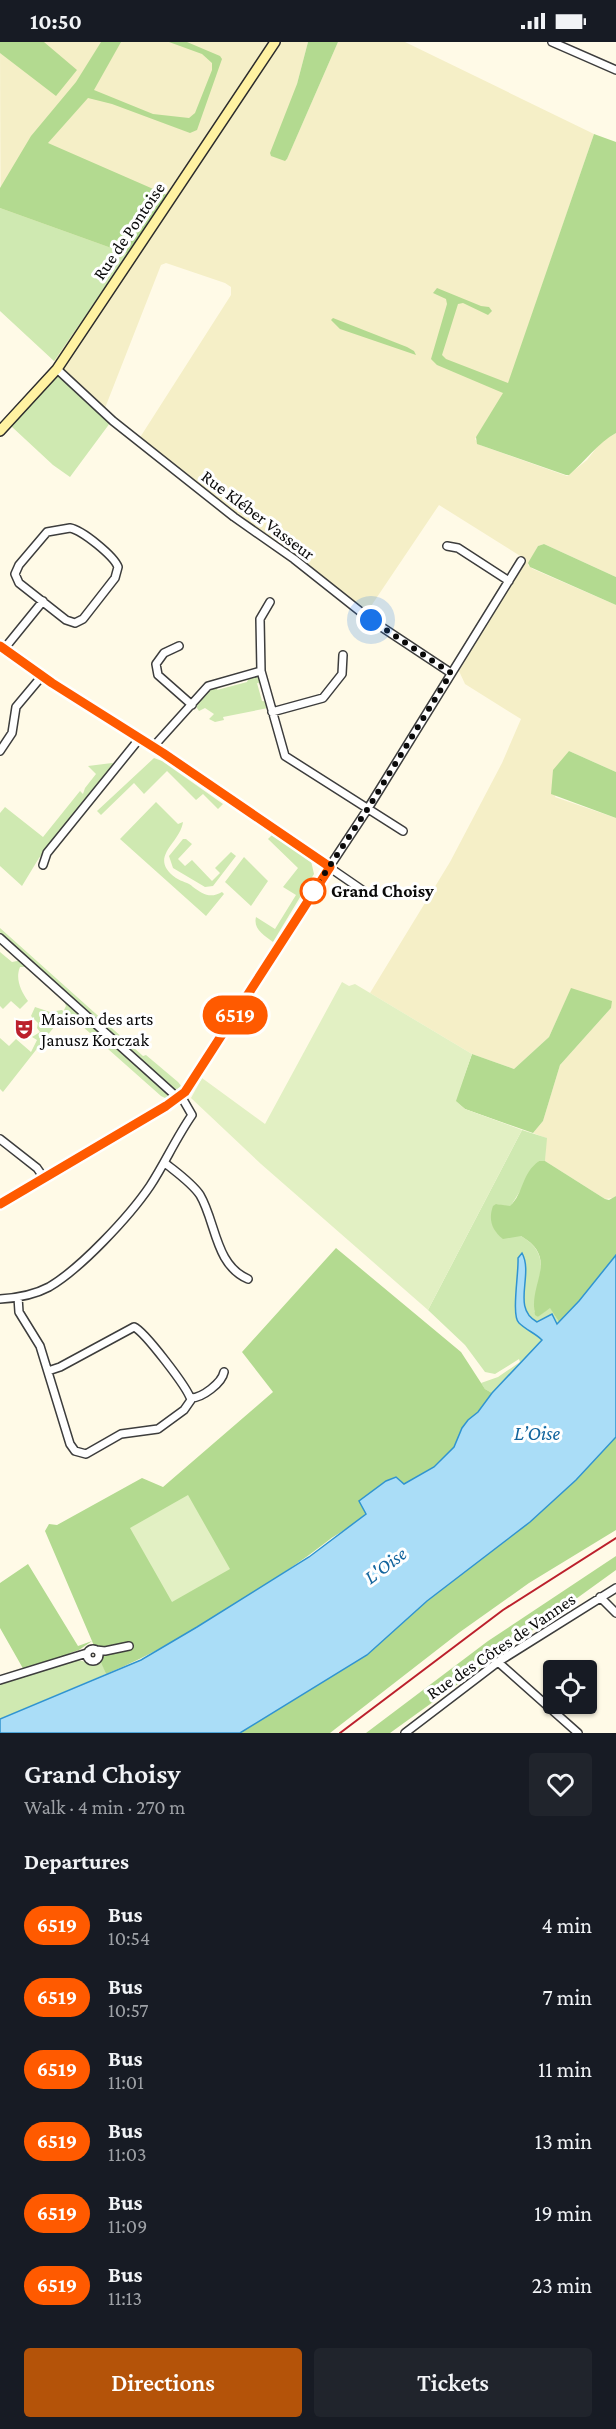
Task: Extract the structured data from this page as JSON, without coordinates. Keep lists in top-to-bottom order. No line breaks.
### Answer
{"streets":{"main road":["Rue de Pontoise"],"street":["Rue Kléber Vasseur","Rue des Côtes de Vannes"]},"crossings":[["Rue de Pontoise","Rue Kléber Vasseur"]],"water":["L’Oise","L'Oise"],"places":{"other":["Grand Choisy"],"theatre":["Maison des arts Janusz Korczak"]},"lines":["bus line 6519"],"page":{"status":"10:50","on_map":"6519","heading":[["Grand Choisy","Walk · 4 min · 270 m"],"Departures"],"list":[{"mark":"6519","name":"Bus","note":"10:54","value":"4 min"},{"mark":"6519","name":"Bus","note":"10:57","value":"7 min"},{"mark":"6519","name":"Bus","note":"11:01","value":"11 min"},{"mark":"6519","name":"Bus","note":"11:03","value":"13 min"},{"mark":"6519","name":"Bus","note":"11:09","value":"19 min"},{"mark":"6519","name":"Bus","note":"11:13","value":"23 min"}],"buttons":["Directions","Tickets"]}}
